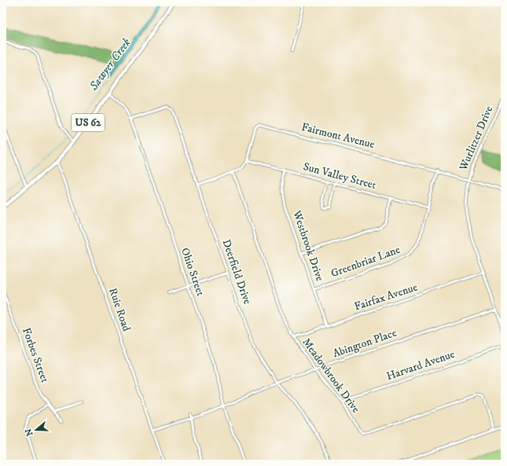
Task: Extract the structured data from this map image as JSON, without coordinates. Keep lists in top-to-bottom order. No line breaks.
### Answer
{"streets":{"main road":["US 62"],"street":["Fairmont Avenue","Wurlitzer Drive","Sun Valley Street","Westbrook Drive","Greenbriar Lane","Ohio Street","Deerfield Drive","Fairfax Avenue","Ruie Road","Abington Place","Forbes Street","Harvard Avenue","Meadowbrook Drive"]},"crossings":[["US 62","Ohio Street"],["US 62","Ruie Road"],["Fairmont Avenue","Wurlitzer Drive"],["Fairmont Avenue","Sun Valley Street"],["Fairmont Avenue","Greenbriar Lane"],["Wurlitzer Drive","Fairfax Avenue"],["Wurlitzer Drive","Abington Place"],["Sun Valley Street","Westbrook Drive"],["Sun Valley Street","Greenbriar Lane"],["Westbrook Drive","Greenbriar Lane"],["Westbrook Drive","Fairfax Avenue"],["Ohio Street","Deerfield Drive"],["Ohio Street","Abington Place"],["Deerfield Drive","Abington Place"],["Fairfax Avenue","Meadowbrook Drive"],["Ruie Road","Abington Place"],["Abington Place","Meadowbrook Drive"],["Harvard Avenue","Meadowbrook Drive"]],"water":["Sawyer Creek"],"north":"left"}
